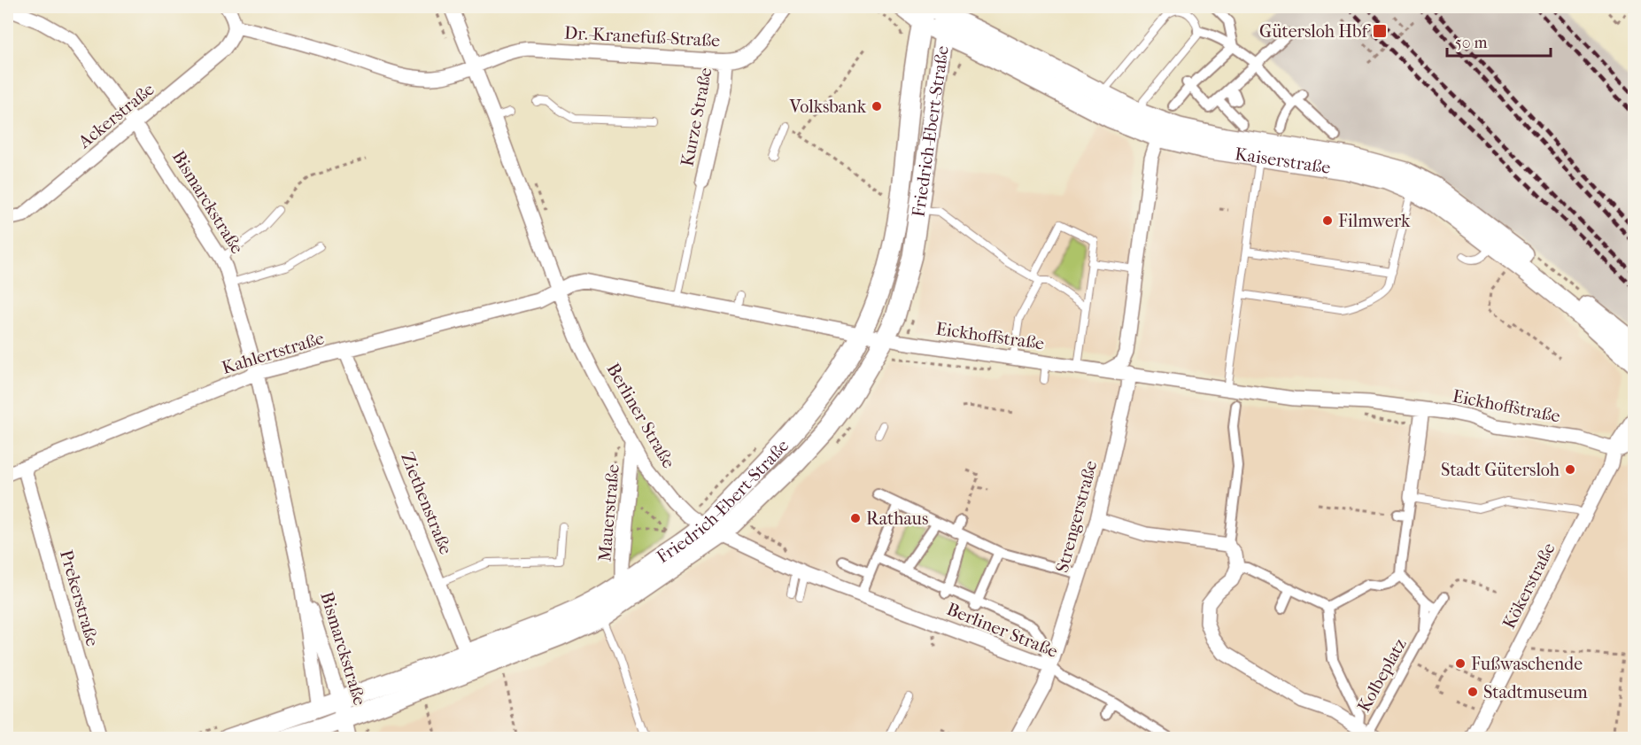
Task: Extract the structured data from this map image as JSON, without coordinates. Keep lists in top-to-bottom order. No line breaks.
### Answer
{"streets":{"main road":["Friedrich-Ebert-Straße","Kaiserstraße"],"street":["Dr.-Kranefuß-Straße","Ackerstraße","Kurze Straße","Bismarckstraße","Eickhoffstraße","Kahlertstraße","Berliner Straße","Ziethenstraße","Mauerstraße","Strengerstraße","Kökerstraße","Prekerstraße","Kolbeplatz"]},"crossings":[["Dr.-Kranefuß-Straße","Ackerstraße"],["Dr.-Kranefuß-Straße","Kurze Straße"],["Dr.-Kranefuß-Straße","Berliner Straße"],["Ackerstraße","Bismarckstraße"],["Friedrich-Ebert-Straße","Kaiserstraße"],["Friedrich-Ebert-Straße","Bismarckstraße"],["Friedrich-Ebert-Straße","Eickhoffstraße"],["Friedrich-Ebert-Straße","Berliner Straße"],["Friedrich-Ebert-Straße","Ziethenstraße"],["Friedrich-Ebert-Straße","Mauerstraße"],["Bismarckstraße","Kahlertstraße"],["Eickhoffstraße","Kahlertstraße"],["Eickhoffstraße","Berliner Straße"],["Eickhoffstraße","Strengerstraße"],["Eickhoffstraße","Kökerstraße"],["Kahlertstraße","Berliner Straße"],["Kahlertstraße","Ziethenstraße"],["Kahlertstraße","Prekerstraße"],["Berliner Straße","Mauerstraße"],["Berliner Straße","Strengerstraße"]],"places":{"transit":["Gütersloh Hbf"],"other":["Volksbank","Filmwerk","Stadt Gütersloh","Rathaus","Fußwaschende","Stadtmuseum"]},"scale_bar":"50 m"}
